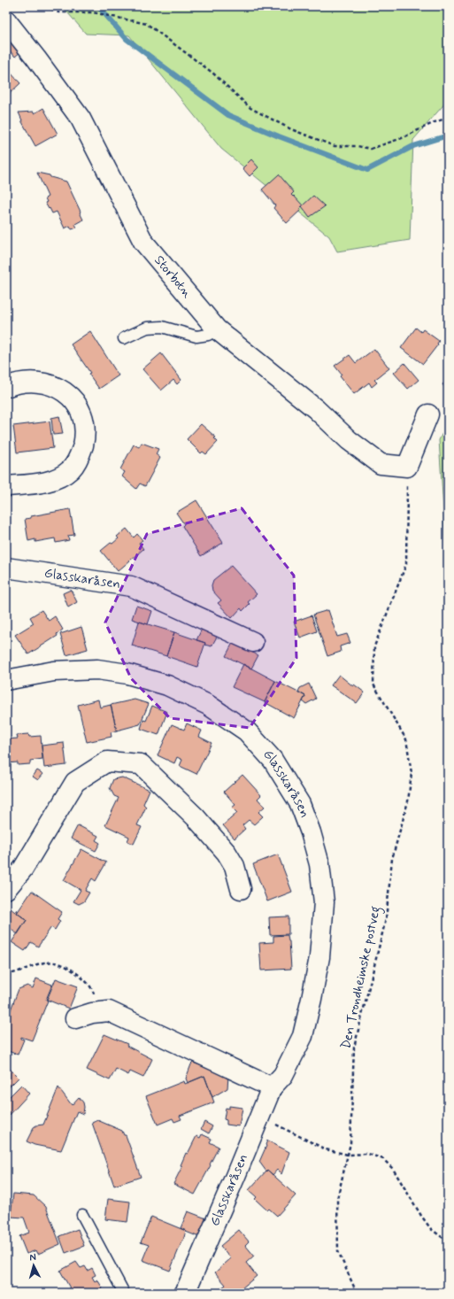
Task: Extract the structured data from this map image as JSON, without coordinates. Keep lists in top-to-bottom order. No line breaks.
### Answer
{"streets":{"street":["Storbotn","Glasskaråsen"],"path":["Den Trondheimske postveg"]},"crossings":[["Storbotn","Den Trondheimske postveg"]],"north":"top"}
